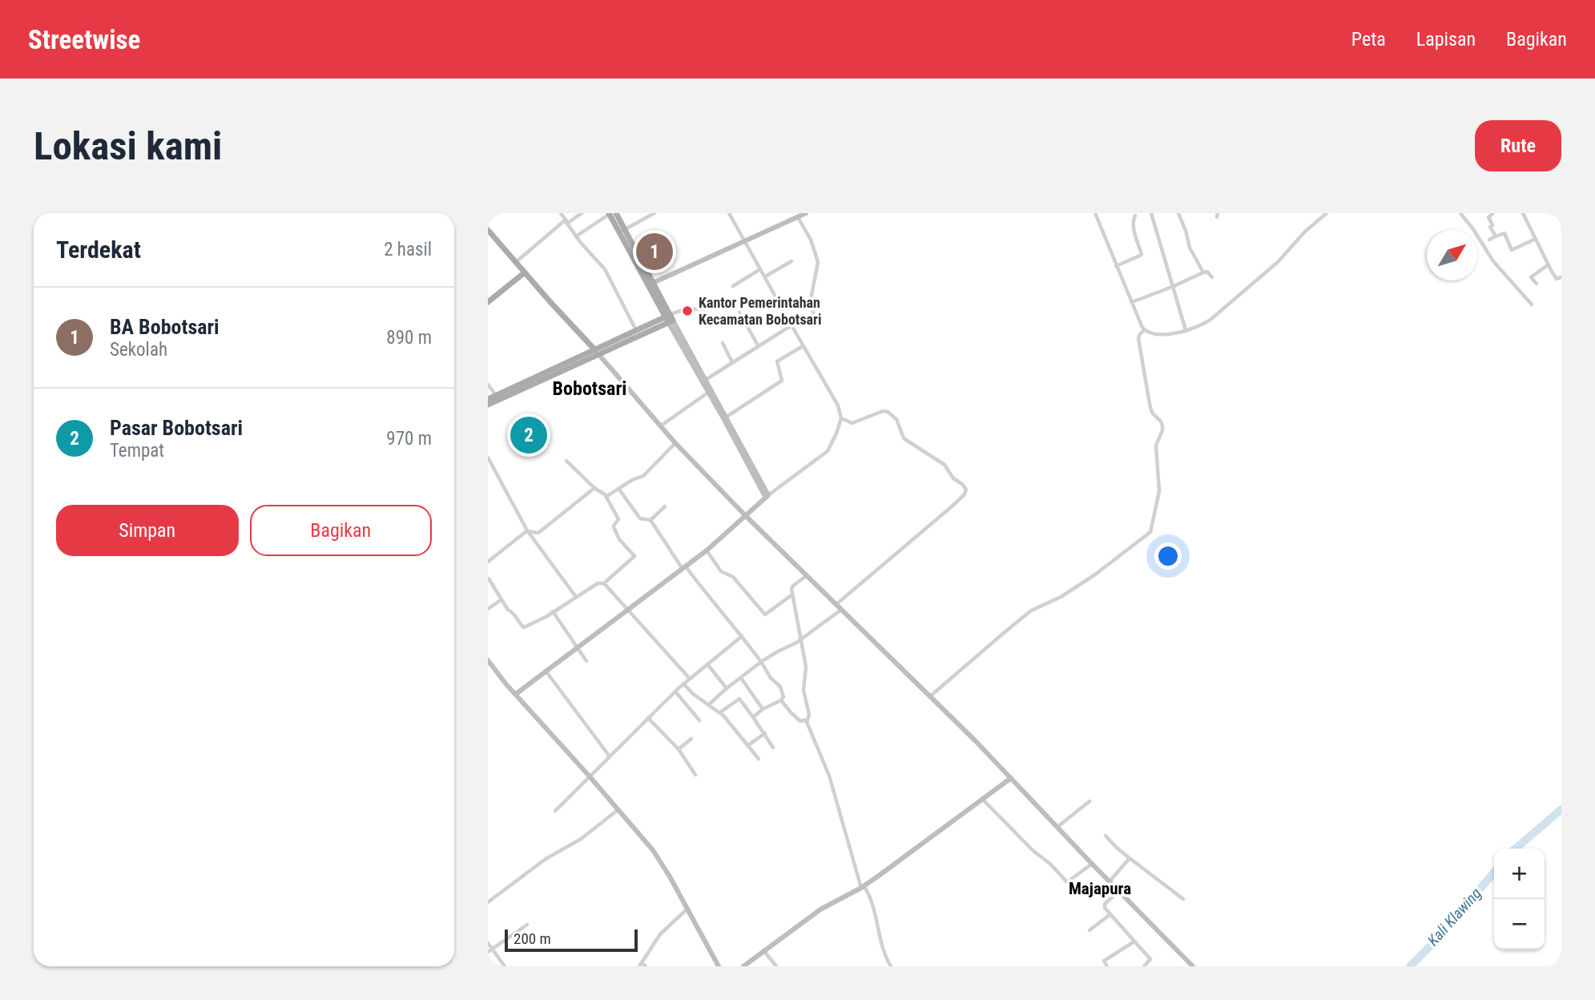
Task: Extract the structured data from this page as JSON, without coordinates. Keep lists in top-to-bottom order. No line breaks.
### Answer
{"districts":["Bobotsari","Majapura"],"water":["Kali Klawing"],"places":["Kantor Pemerintahan Kecamatan Bobotsari"],"scale_bar":"200 m","north":"top right","page":{"header":"Streetwise","nav":["Peta","Lapisan","Bagikan"],"buttons":["Rute",["Simpan","Bagikan"]],"title":"Lokasi kami","heading":["Terdekat","2 hasil"],"pins":["1","2"],"list":[{"mark":"1","name":"BA Bobotsari","note":"Sekolah","value":"890 m"},{"mark":"2","name":"Pasar Bobotsari","note":"Tempat","value":"970 m"}],"map_buttons":["+","−"],"scale":"200 m"}}
